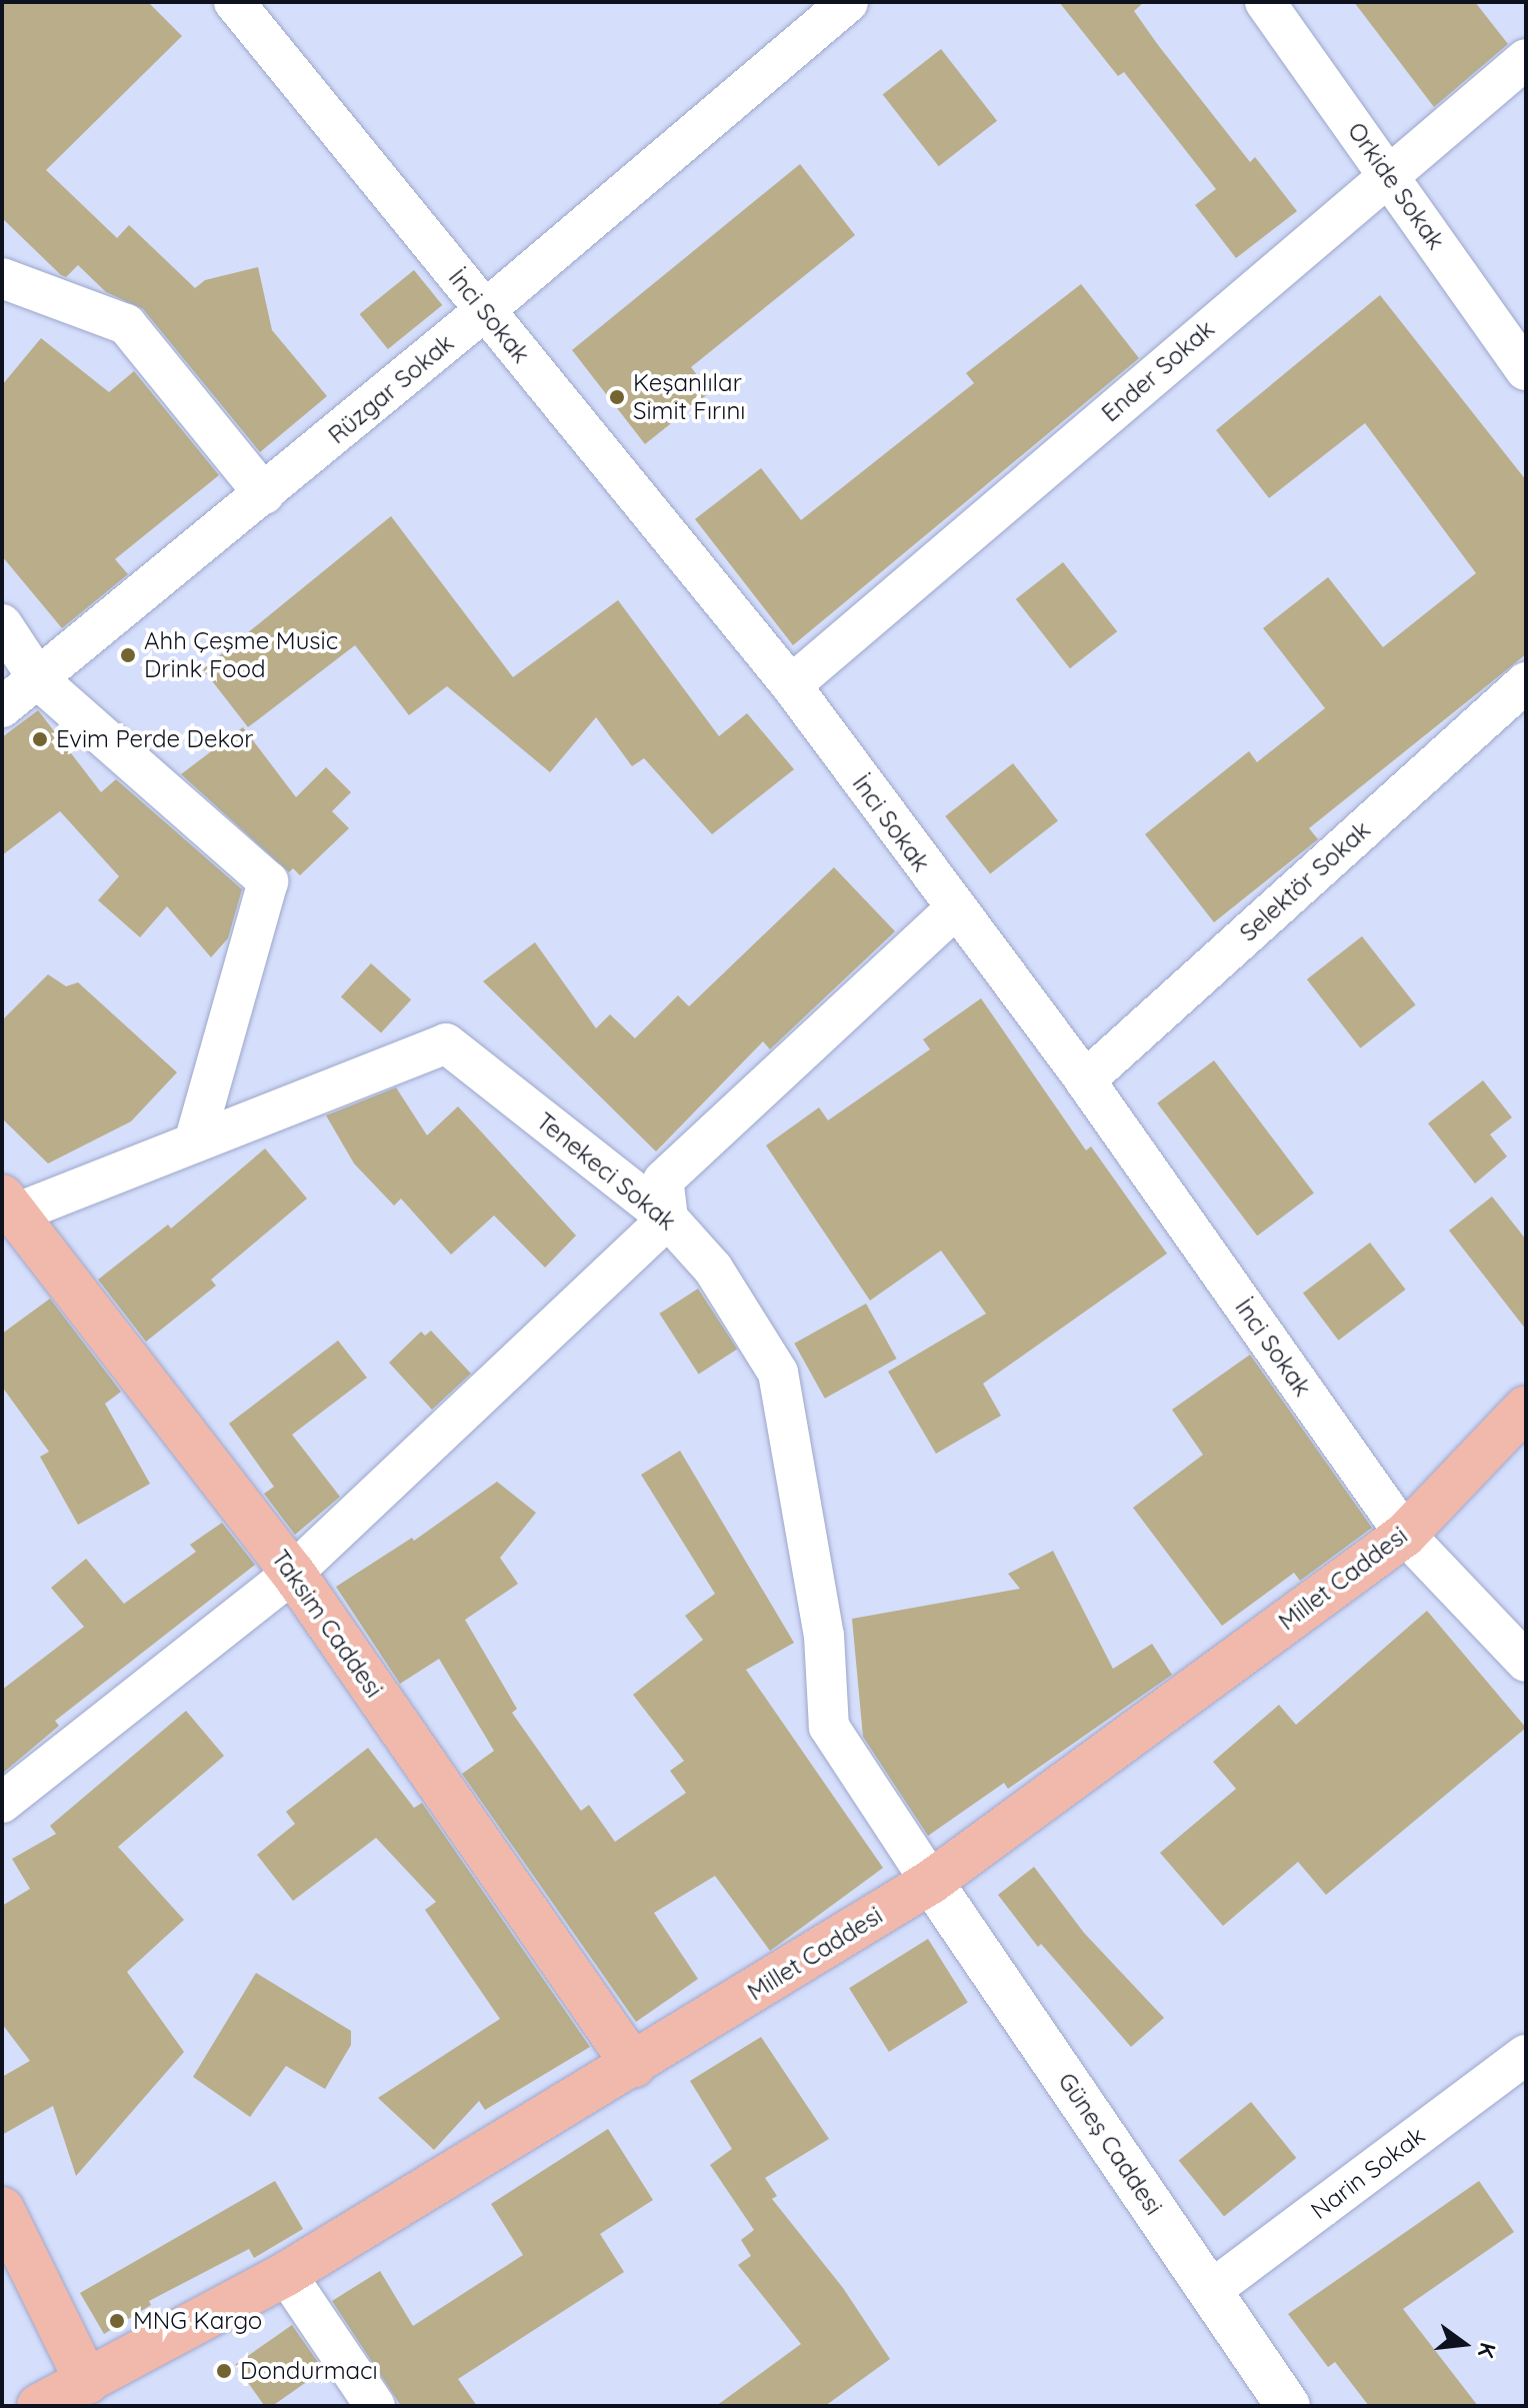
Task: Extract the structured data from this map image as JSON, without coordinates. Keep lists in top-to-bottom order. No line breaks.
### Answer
{"streets":{"main road":["Millet Caddesi","Taksim Caddesi"],"street":["Orkide Sokak","İnci Sokak","Ender Sokak","Rüzgar Sokak","Selektör Sokak","Tenekeci Sokak","Güneş Caddesi","Narin Sokak"]},"crossings":[["Orkide Sokak","Ender Sokak"],["İnci Sokak","Ender Sokak"],["İnci Sokak","Rüzgar Sokak"],["İnci Sokak","Selektör Sokak"],["İnci Sokak","Millet Caddesi"],["Tenekeci Sokak","Millet Caddesi"],["Tenekeci Sokak","Taksim Caddesi"],["Tenekeci Sokak","Güneş Caddesi"],["Millet Caddesi","Taksim Caddesi"],["Millet Caddesi","Güneş Caddesi"],["Güneş Caddesi","Narin Sokak"]],"places":["Keşanlılar Simit Fırını","Ahh Çeşme Music Drink Food","Evim Perde Dekor","MNG Kargo","Dondurmacı"],"north":"right"}
